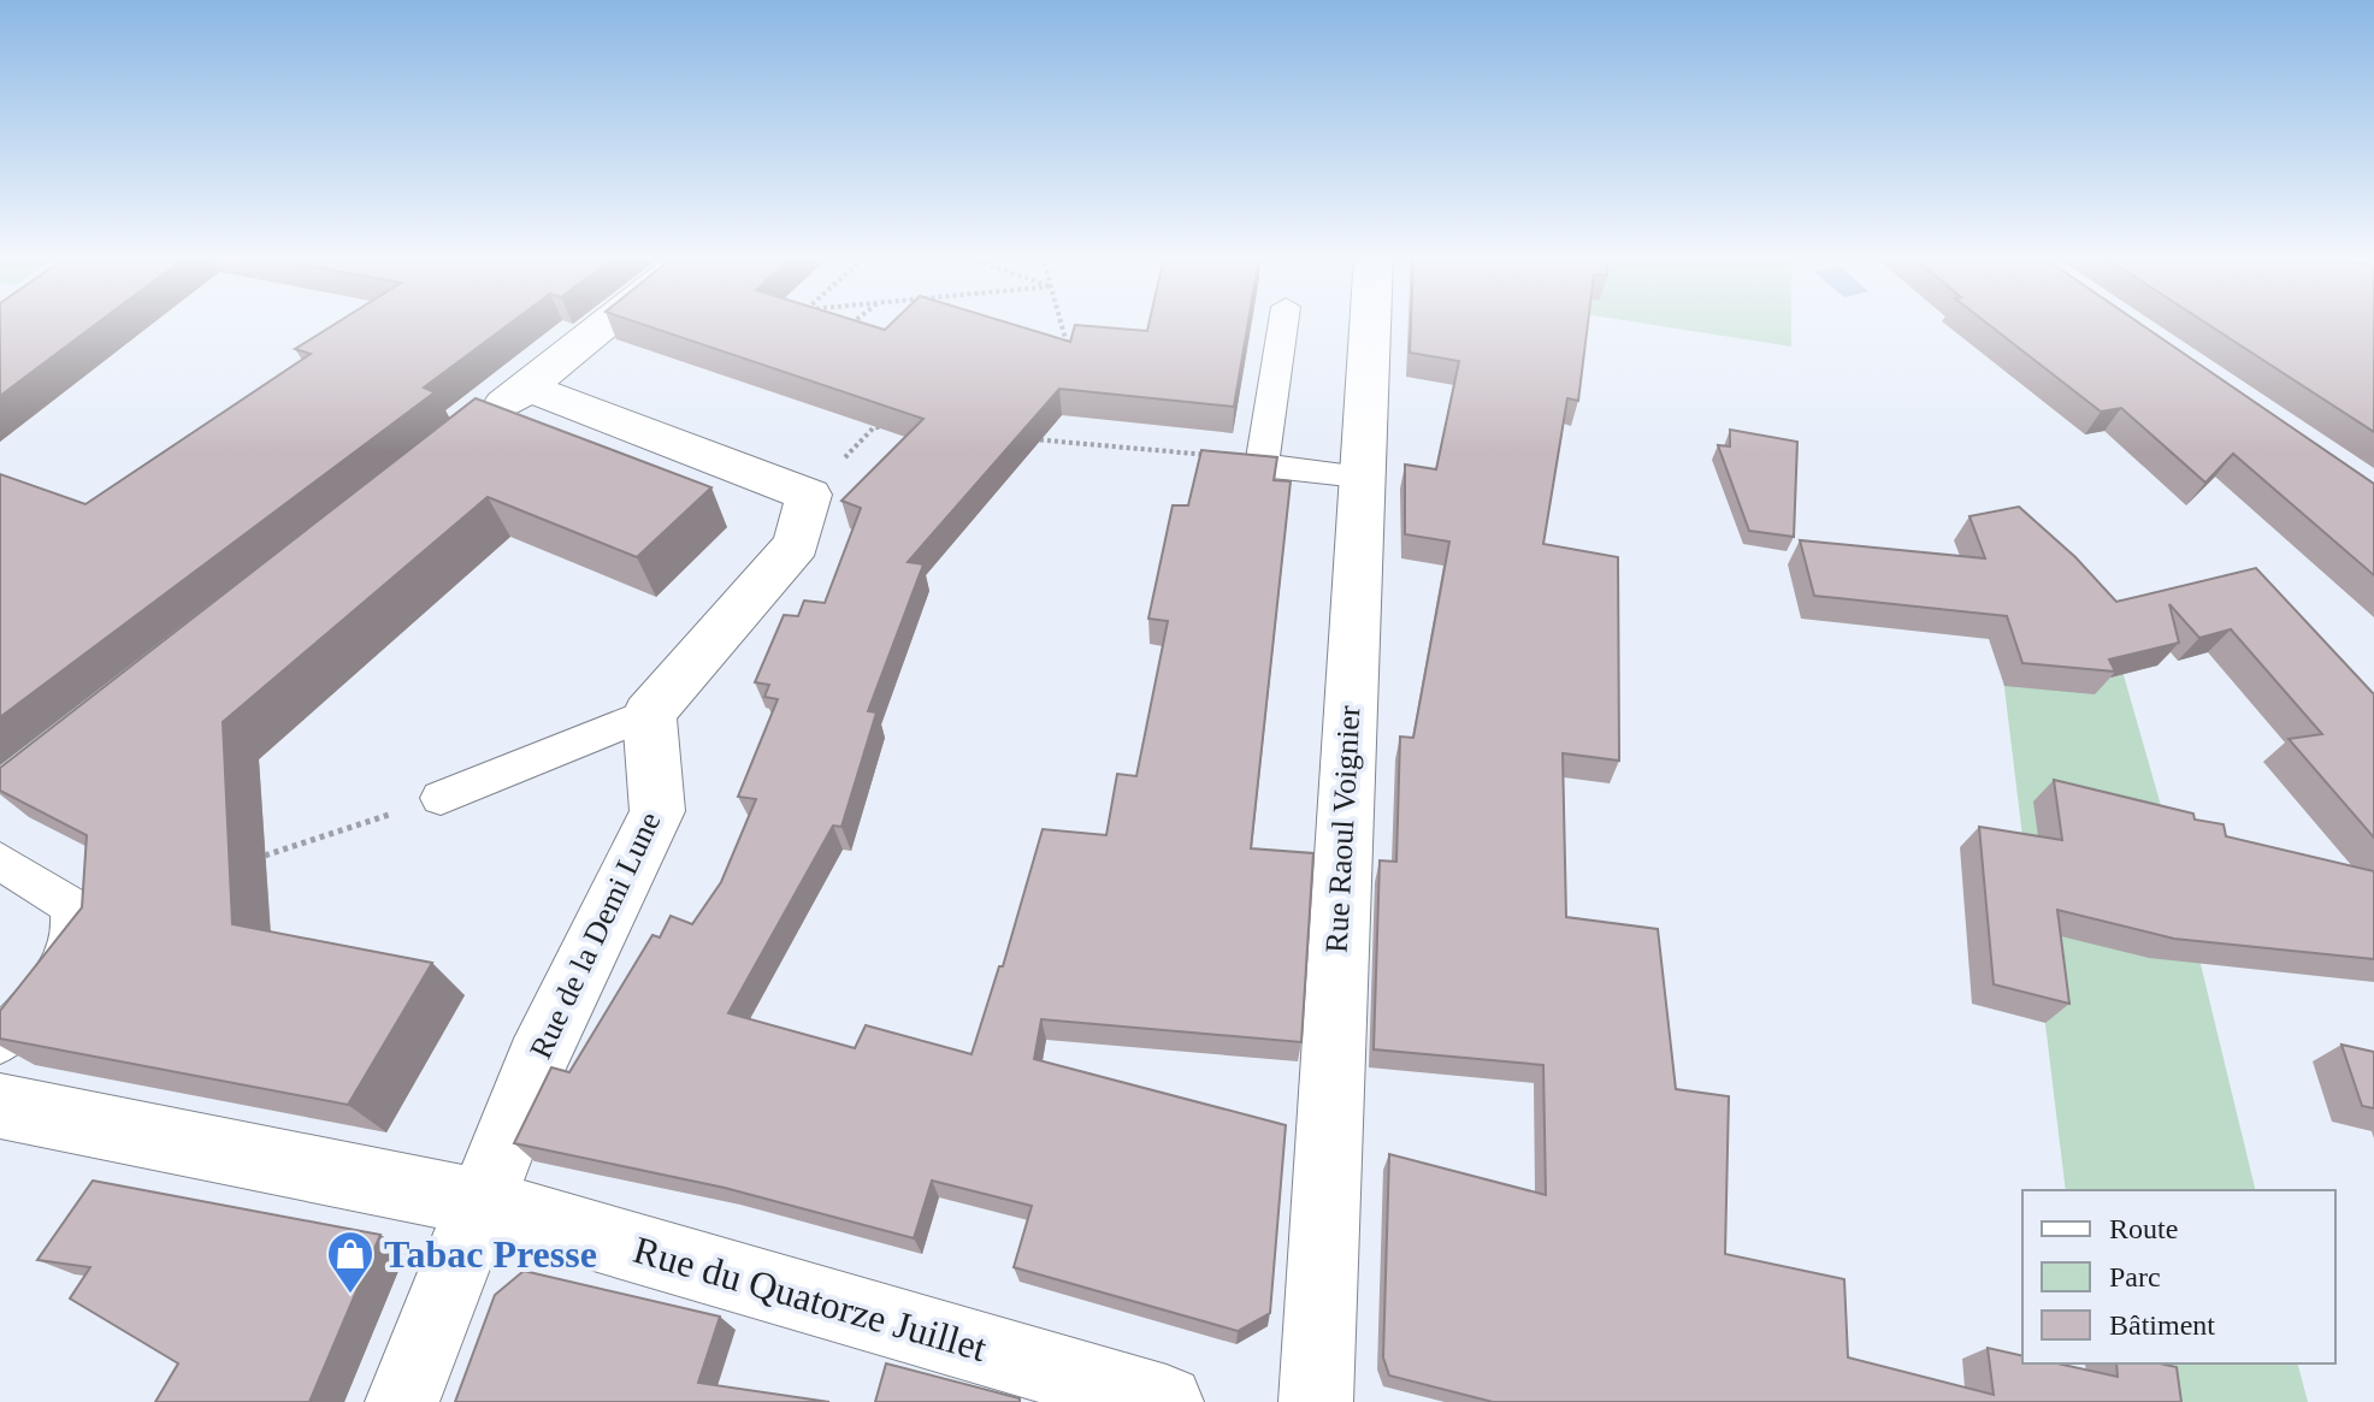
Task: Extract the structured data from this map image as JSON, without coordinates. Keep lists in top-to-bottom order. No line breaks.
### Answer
{"streets":{"street":["Rue Raoul Voignier","Rue de la Demi Lune","Rue du Quatorze Juillet"]},"crossings":[["Rue de la Demi Lune","Rue du Quatorze Juillet"]],"places":{"shop":["Tabac Presse"]},"legend":["Route","Parc","Bâtiment"]}
